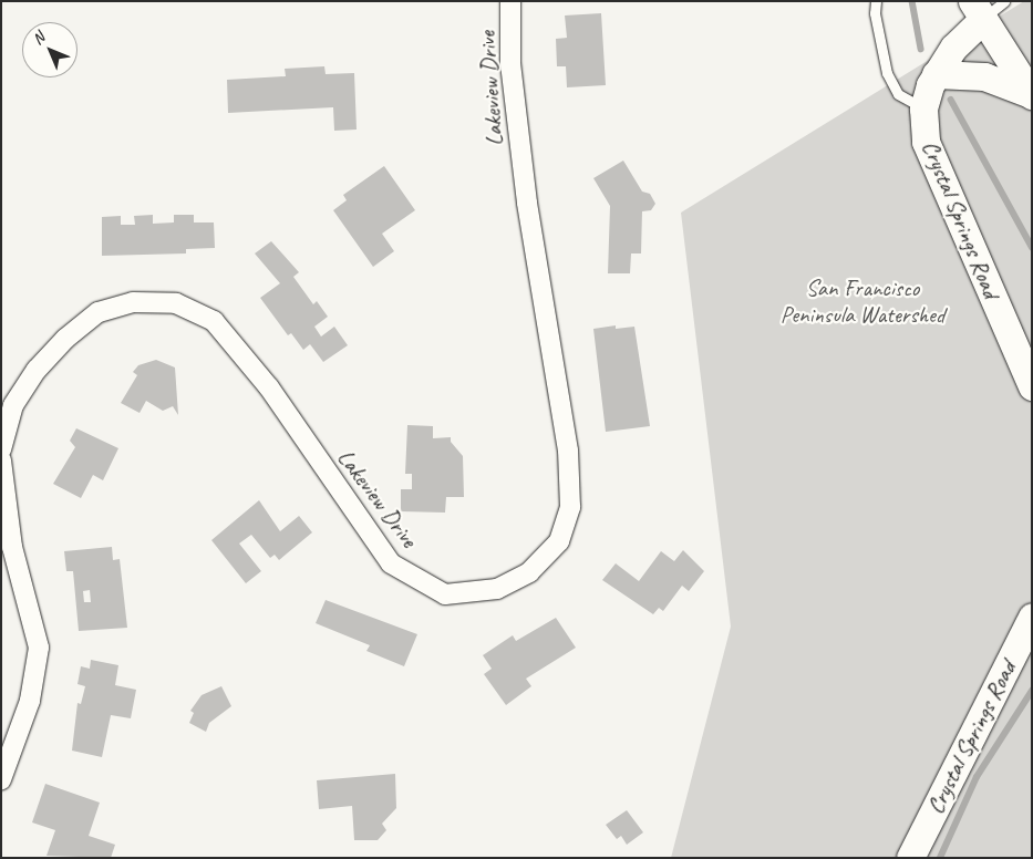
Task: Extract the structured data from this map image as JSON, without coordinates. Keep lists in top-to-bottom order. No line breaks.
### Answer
{"streets":{"street":["Lakeview Drive","Crystal Springs Road"]},"parks":["San Francisco Peninsula Watershed"],"north":"top left"}
